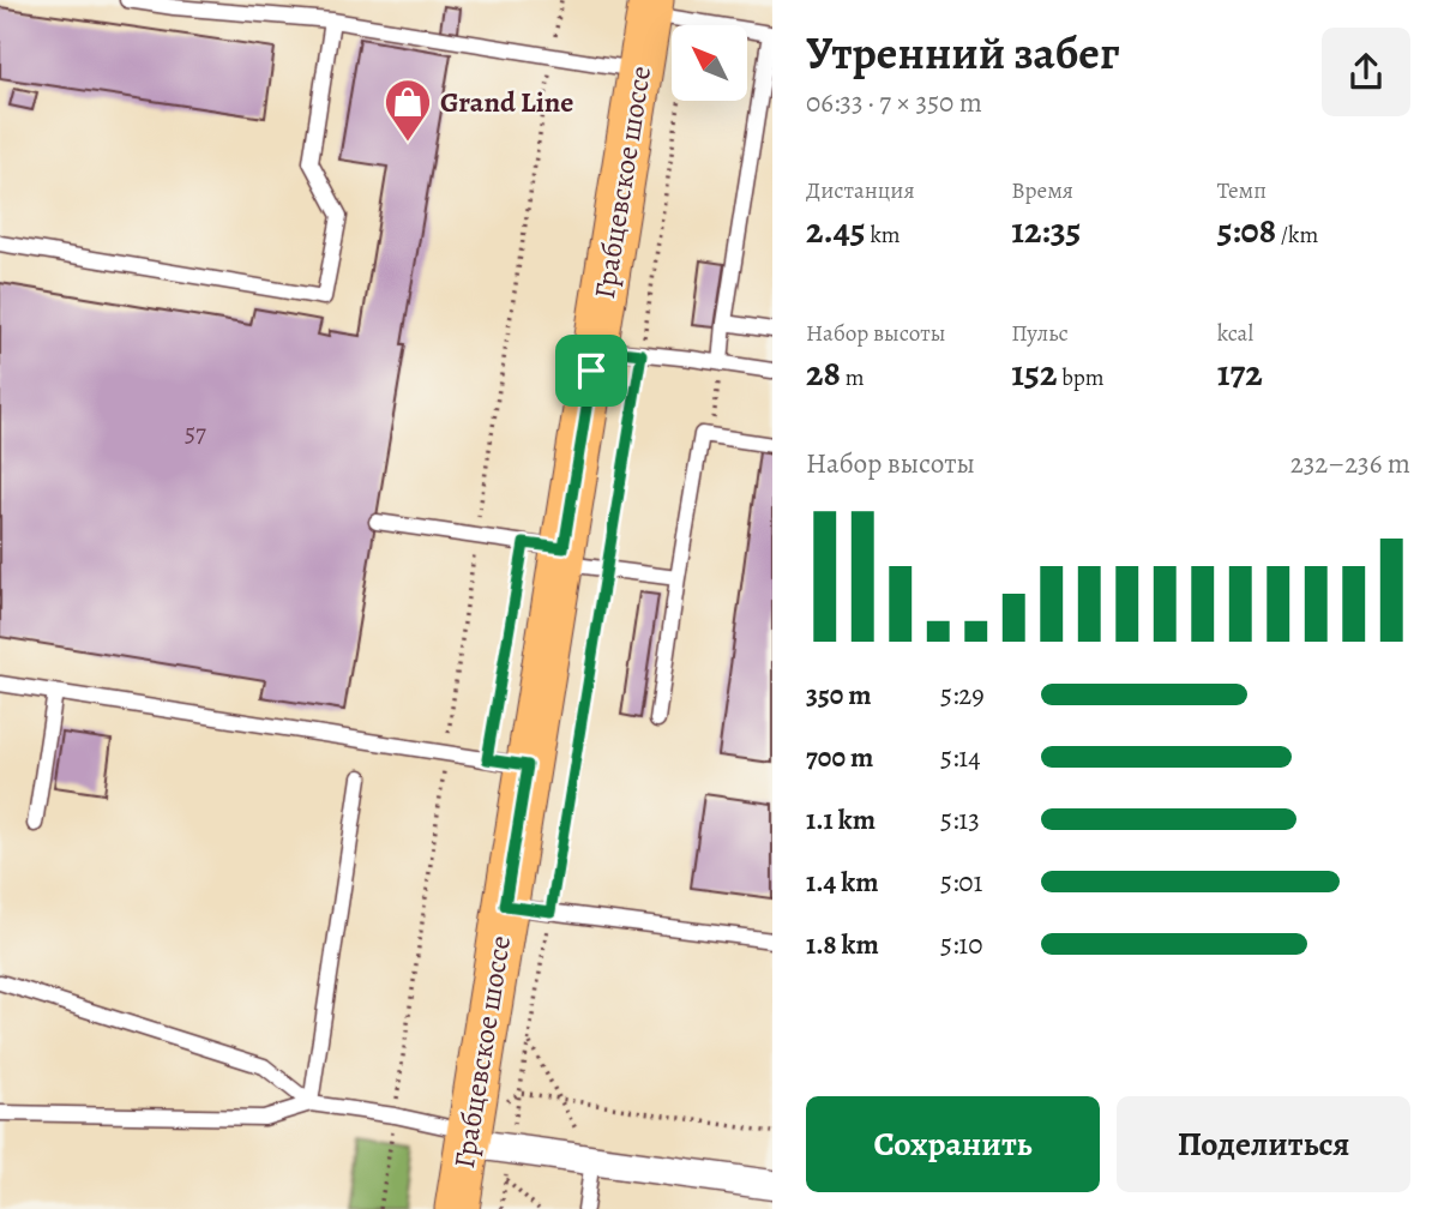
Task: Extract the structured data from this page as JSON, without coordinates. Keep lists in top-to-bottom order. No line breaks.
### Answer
{"streets":{"main road":["Грабцевское шоссе"]},"places":{"shop":["Grand Line"]},"house_numbers":["57"],"north":"top left","page":{"heading":["Утренний забег","06:33 · 7 × 350 m"],"stats":[["Дистанция","2.45 km"],["Время","12:35"],["Темп","5:08 /km"],["Набор высоты","28 m"],["Пульс","152 bpm"],["kcal","172"]],"chart":["Набор высоты","232–236 m"],"list":[{"name":"350 m","note":"5:29"},{"name":"700 m","note":"5:14"},{"name":"1.1 km","note":"5:13"},{"name":"1.4 km","note":"5:01"},{"name":"1.8 km","note":"5:10"}],"buttons":["Сохранить","Поделиться"]}}
